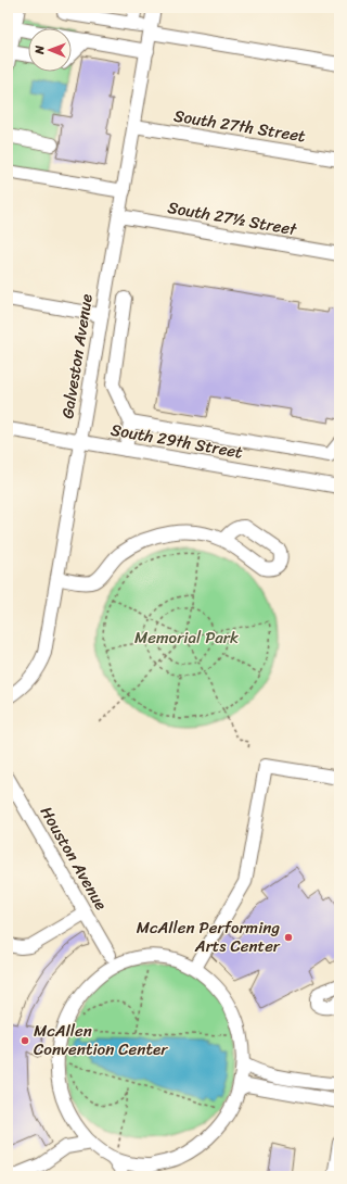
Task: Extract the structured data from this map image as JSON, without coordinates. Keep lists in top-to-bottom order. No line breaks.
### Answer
{"streets":{"street":["South 27th Street","South 27½ Street","Galveston Avenue","South 29th Street","Houston Avenue"]},"crossings":[["South 27th Street","Galveston Avenue"],["South 27½ Street","Galveston Avenue"],["Galveston Avenue","South 29th Street"]],"parks":["Memorial Park"],"places":["McAllen Performing Arts Center","McAllen Convention Center"],"north":"left"}
